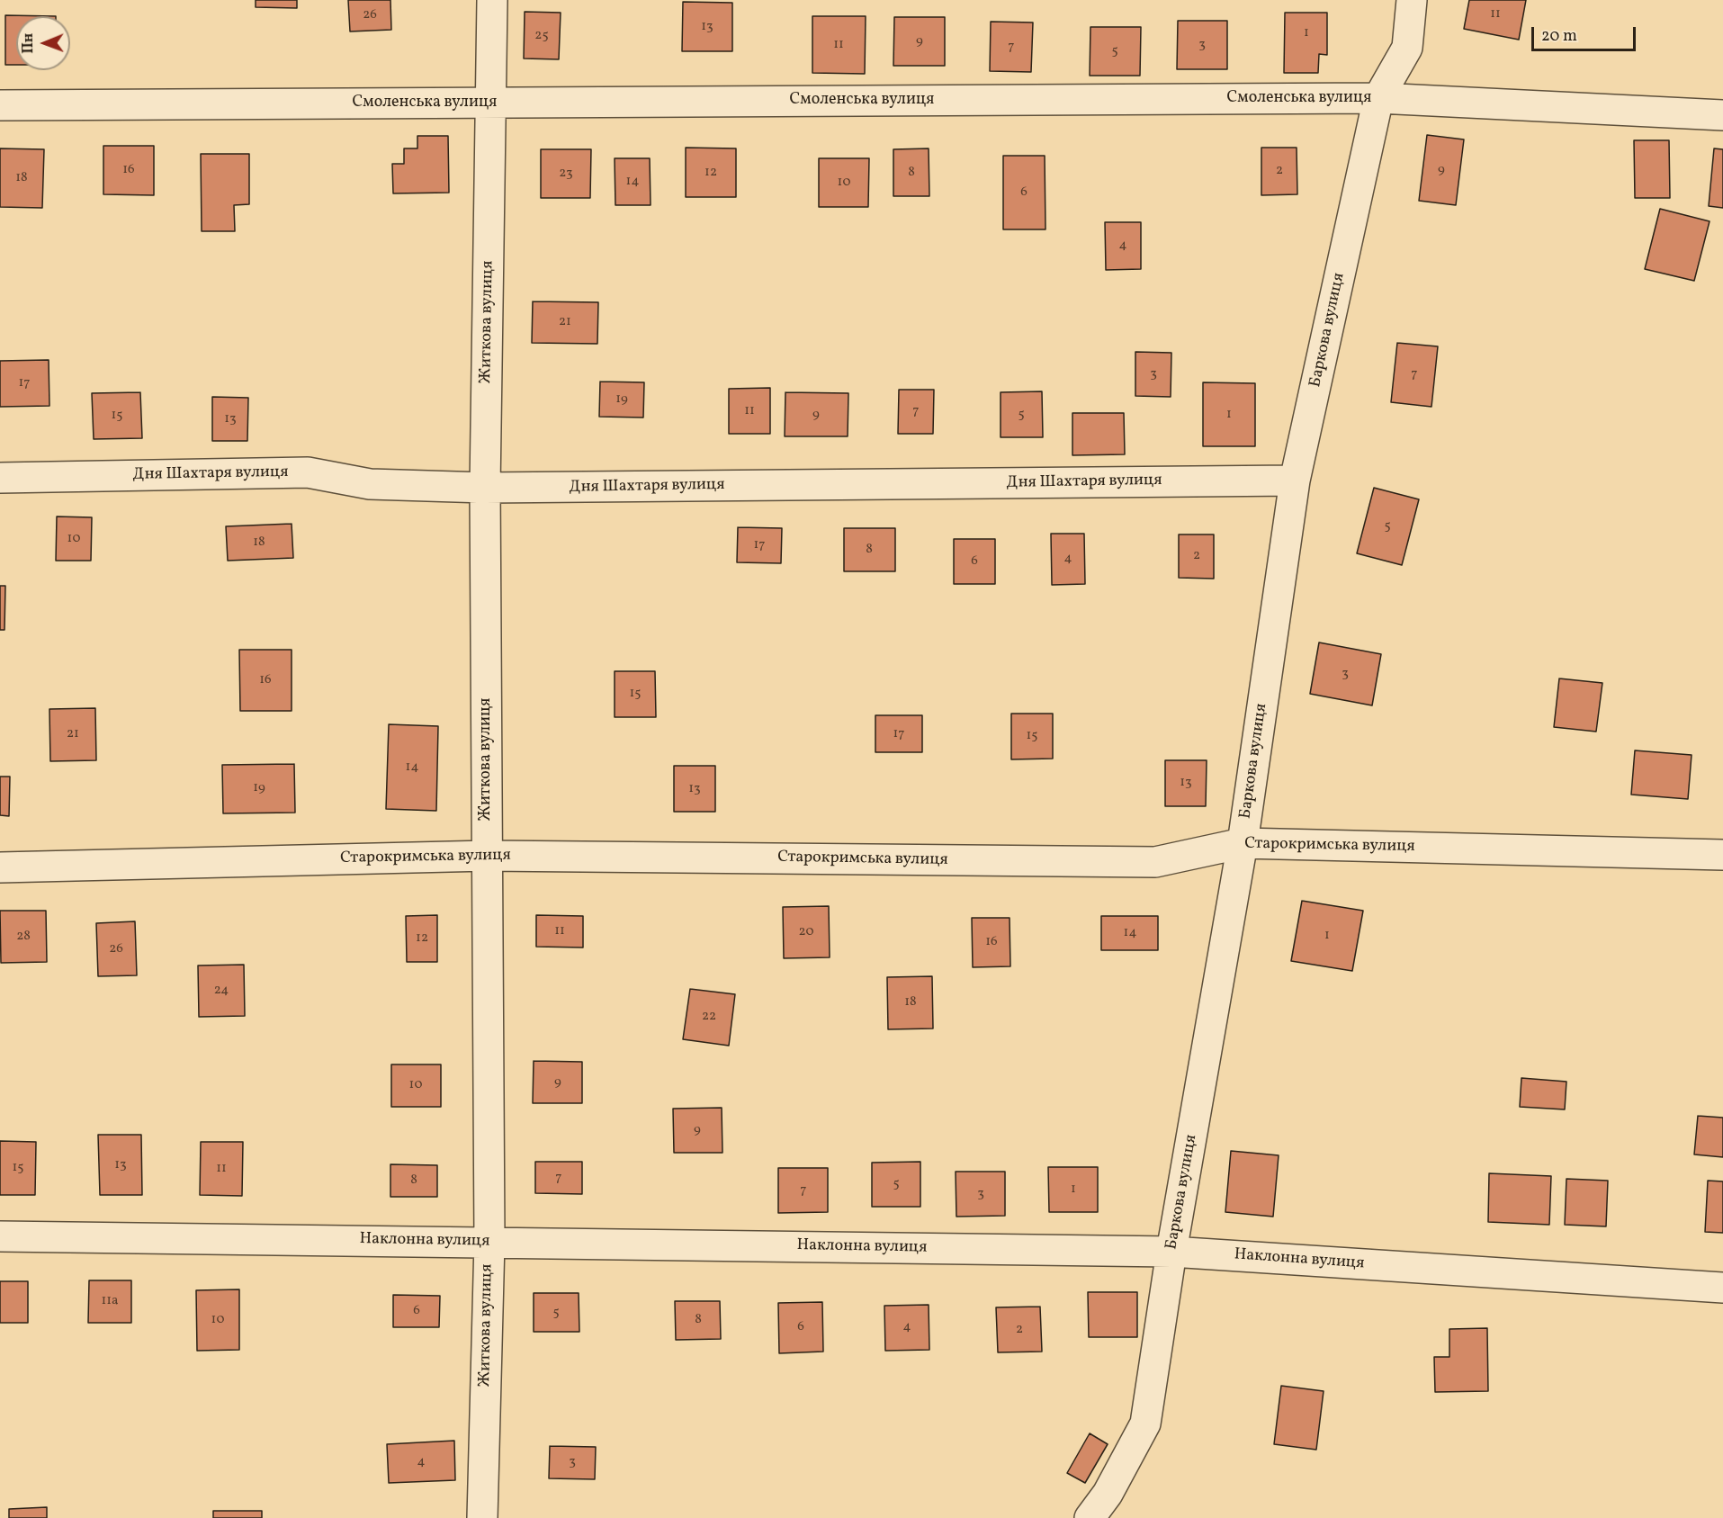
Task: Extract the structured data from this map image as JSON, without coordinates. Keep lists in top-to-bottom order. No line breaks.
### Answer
{"streets":{"street":["Смоленська вулиця","Житкова вулиця","Баркова вулиця","Дня Шахтаря вулиця","Старокримська вулиця","Наклонна вулиця"]},"crossings":[["Смоленська вулиця","Житкова вулиця"],["Смоленська вулиця","Баркова вулиця"],["Житкова вулиця","Дня Шахтаря вулиця"],["Житкова вулиця","Старокримська вулиця"],["Житкова вулиця","Наклонна вулиця"],["Баркова вулиця","Дня Шахтаря вулиця"],["Баркова вулиця","Старокримська вулиця"],["Баркова вулиця","Наклонна вулиця"]],"house_numbers":["11","26","13","1","25","9","11","3","7","5","16","9","2","12","8","23","18","14","10","6","4","21","3","7","17","19","11","7","9","5","1","15","13","5","10","18","17","8","2","4","6","3","16","15","21","17","15","14","13","19","13","11","20","14","1","28","12","16","26","24","18","22","9","10","9","13","15","11","7","8","5","1","7","3","11а","6","5","10","8","6","4","2","4","3"],"scale_bar":"20 m","north":"left"}
